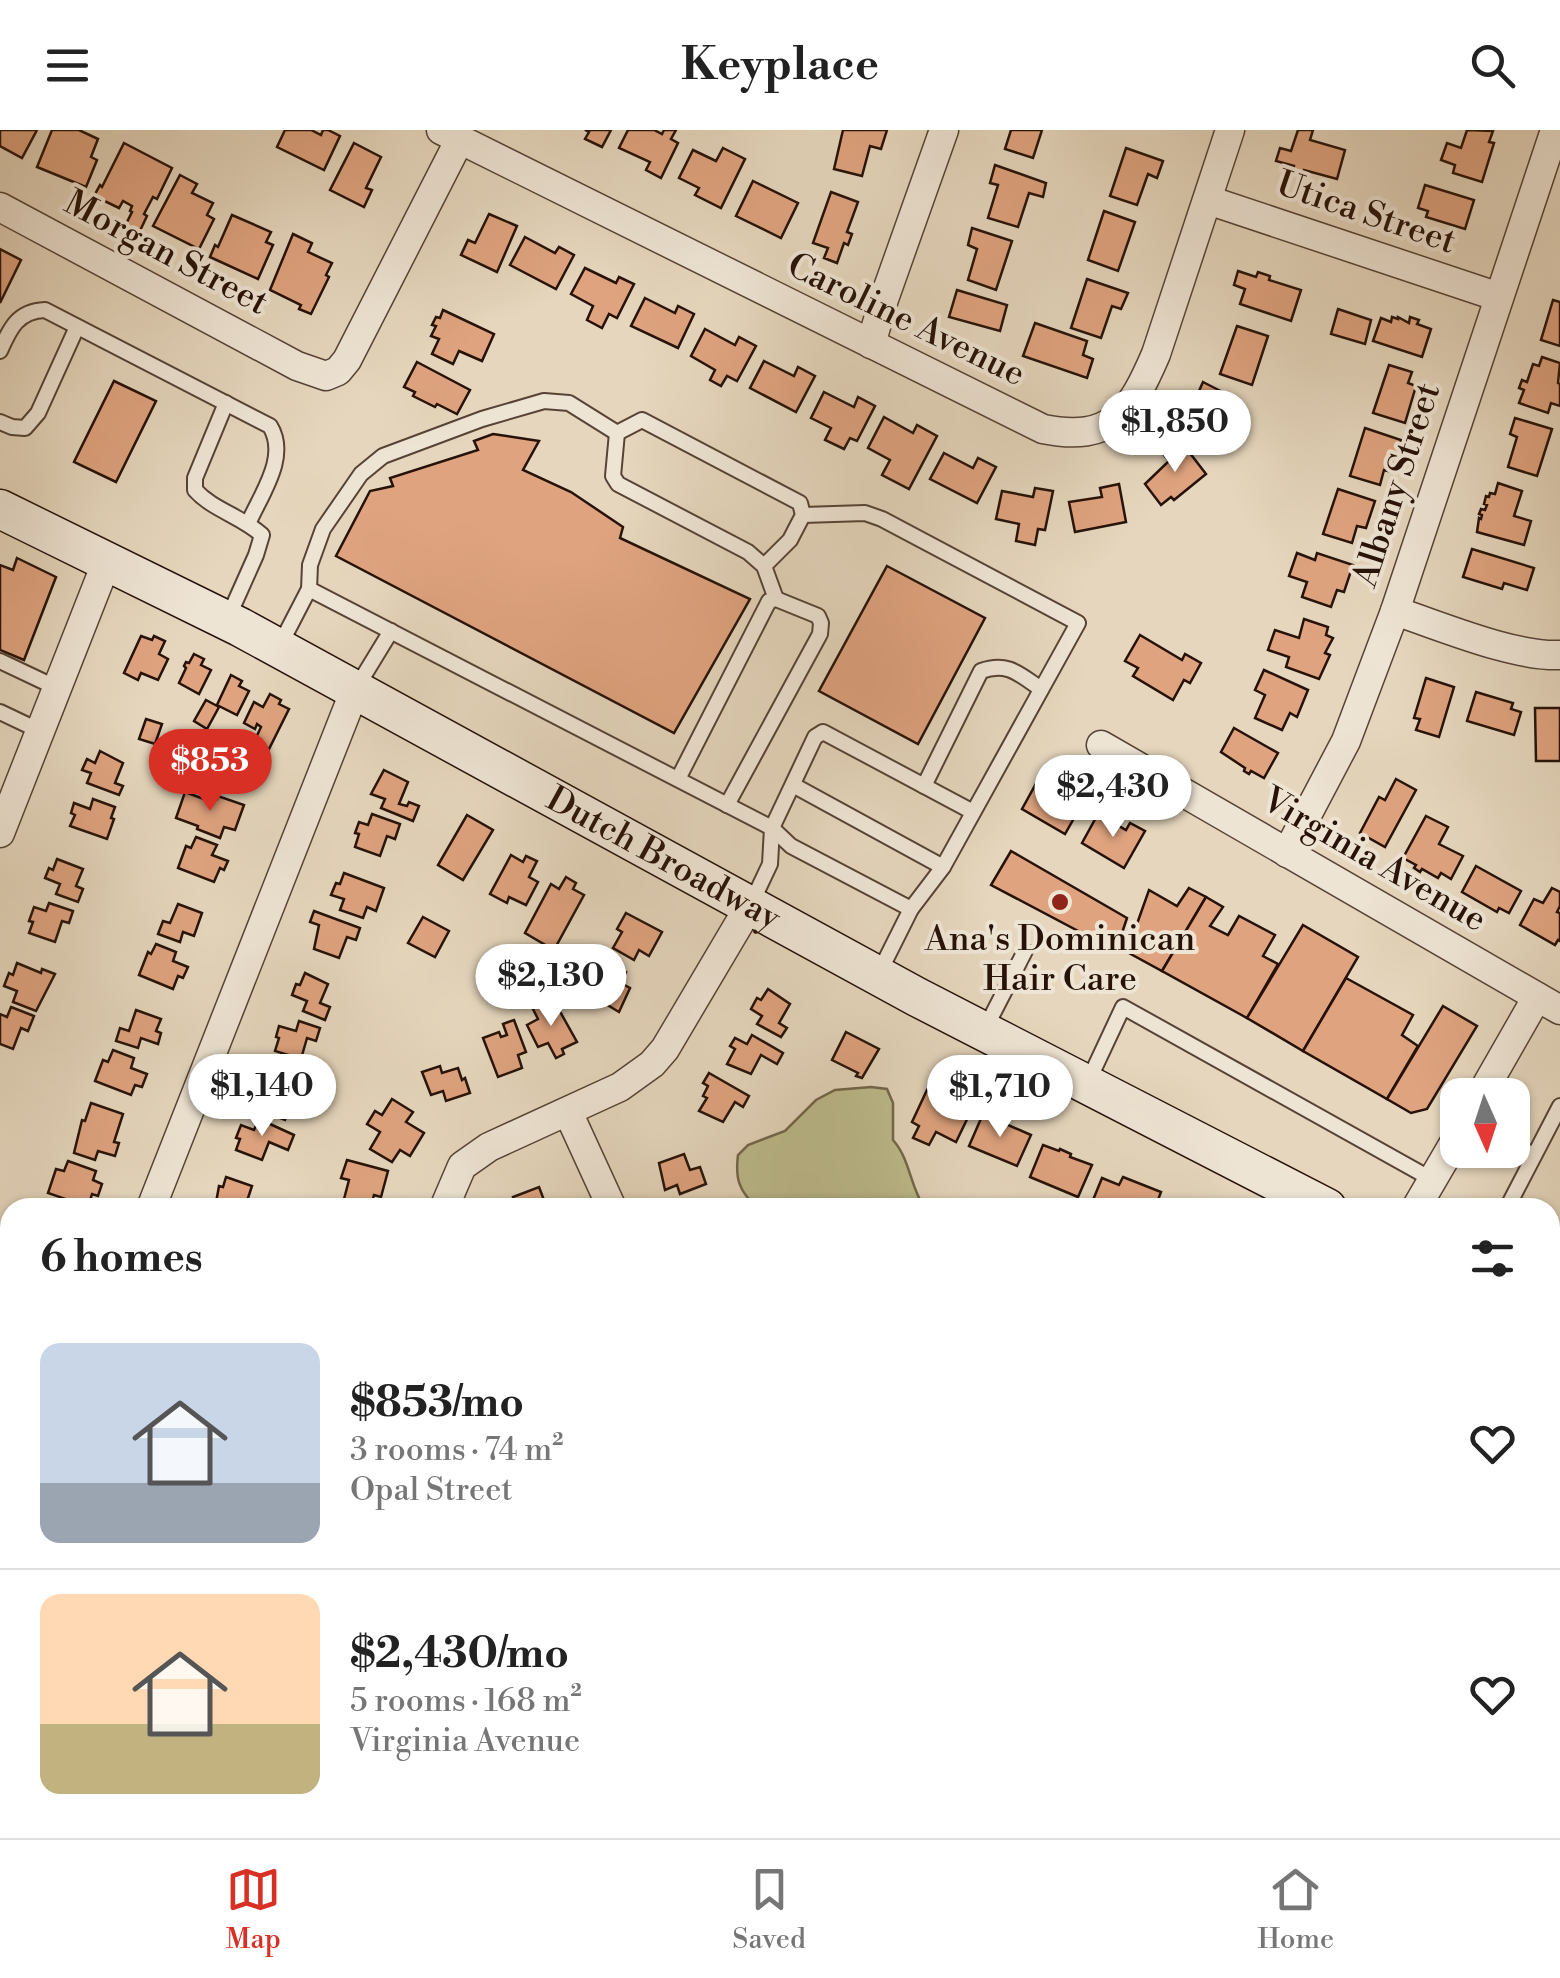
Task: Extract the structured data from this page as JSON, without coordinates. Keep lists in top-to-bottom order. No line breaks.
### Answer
{"streets":{"main road":["Dutch Broadway"],"street":["Utica Street","Morgan Street","Caroline Avenue","Albany Street","Virginia Avenue"]},"crossings":[["Utica Street","Caroline Avenue"],["Utica Street","Albany Street"],["Morgan Street","Caroline Avenue"],["Albany Street","Virginia Avenue"]],"places":["Ana's Dominican Hair Care"],"north":"bottom","page":{"header":"Keyplace","price":["$1,850","$853","$2,430","$2,130","$1,140","$1,710"],"heading":"6 homes","list":[{"name":"$853/mo","note":"3 rooms · 74 m² · Opal Street"},{"name":"$2,430/mo","note":"5 rooms · 168 m² · Virginia Avenue"}],"tabs":["Map","Saved","Home"]}}
